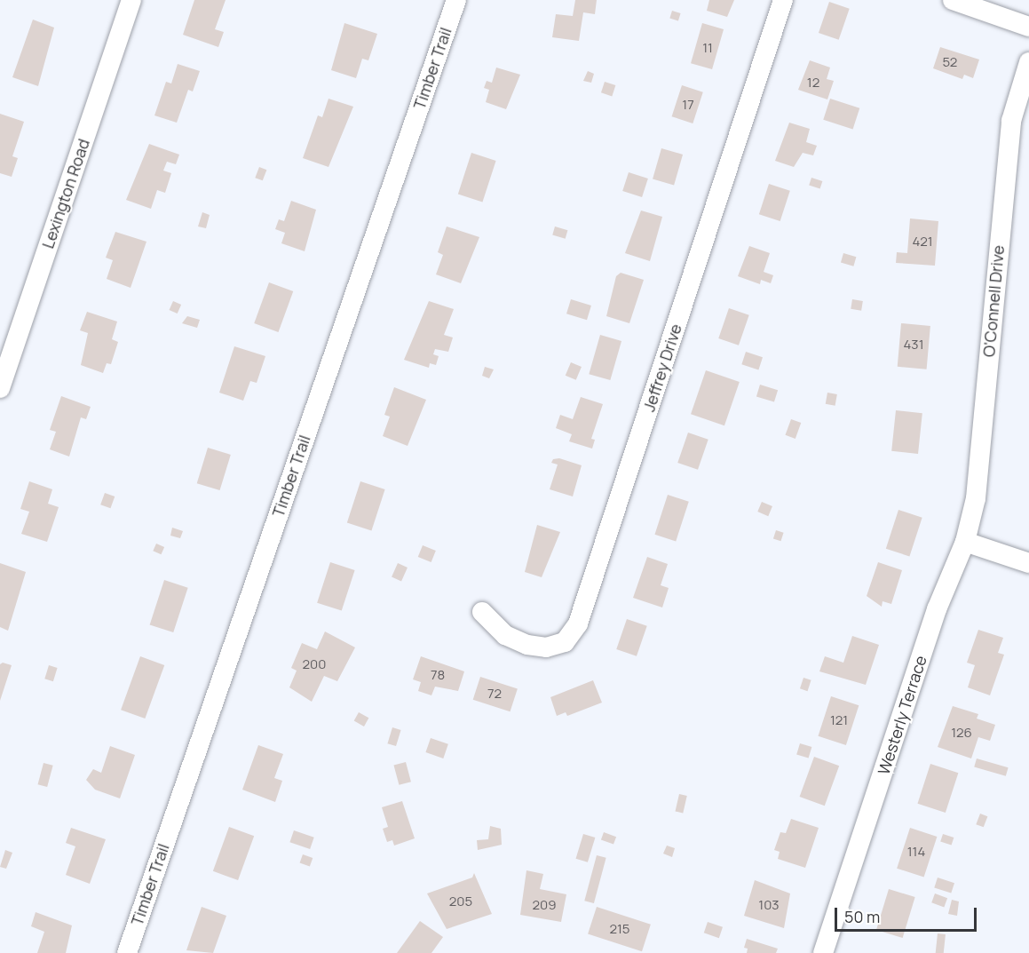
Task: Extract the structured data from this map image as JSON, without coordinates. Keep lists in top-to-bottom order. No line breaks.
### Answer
{"streets":{"street":["Timber Trail","Lexington Road","O'Connell Drive","Jeffrey Drive","Westerly Terrace"]},"crossings":[["O'Connell Drive","Westerly Terrace"]],"house_numbers":["11","52","12","17","421","431","200","78","72","121","126","114","205","209","103","215"],"scale_bar":"50 m"}
